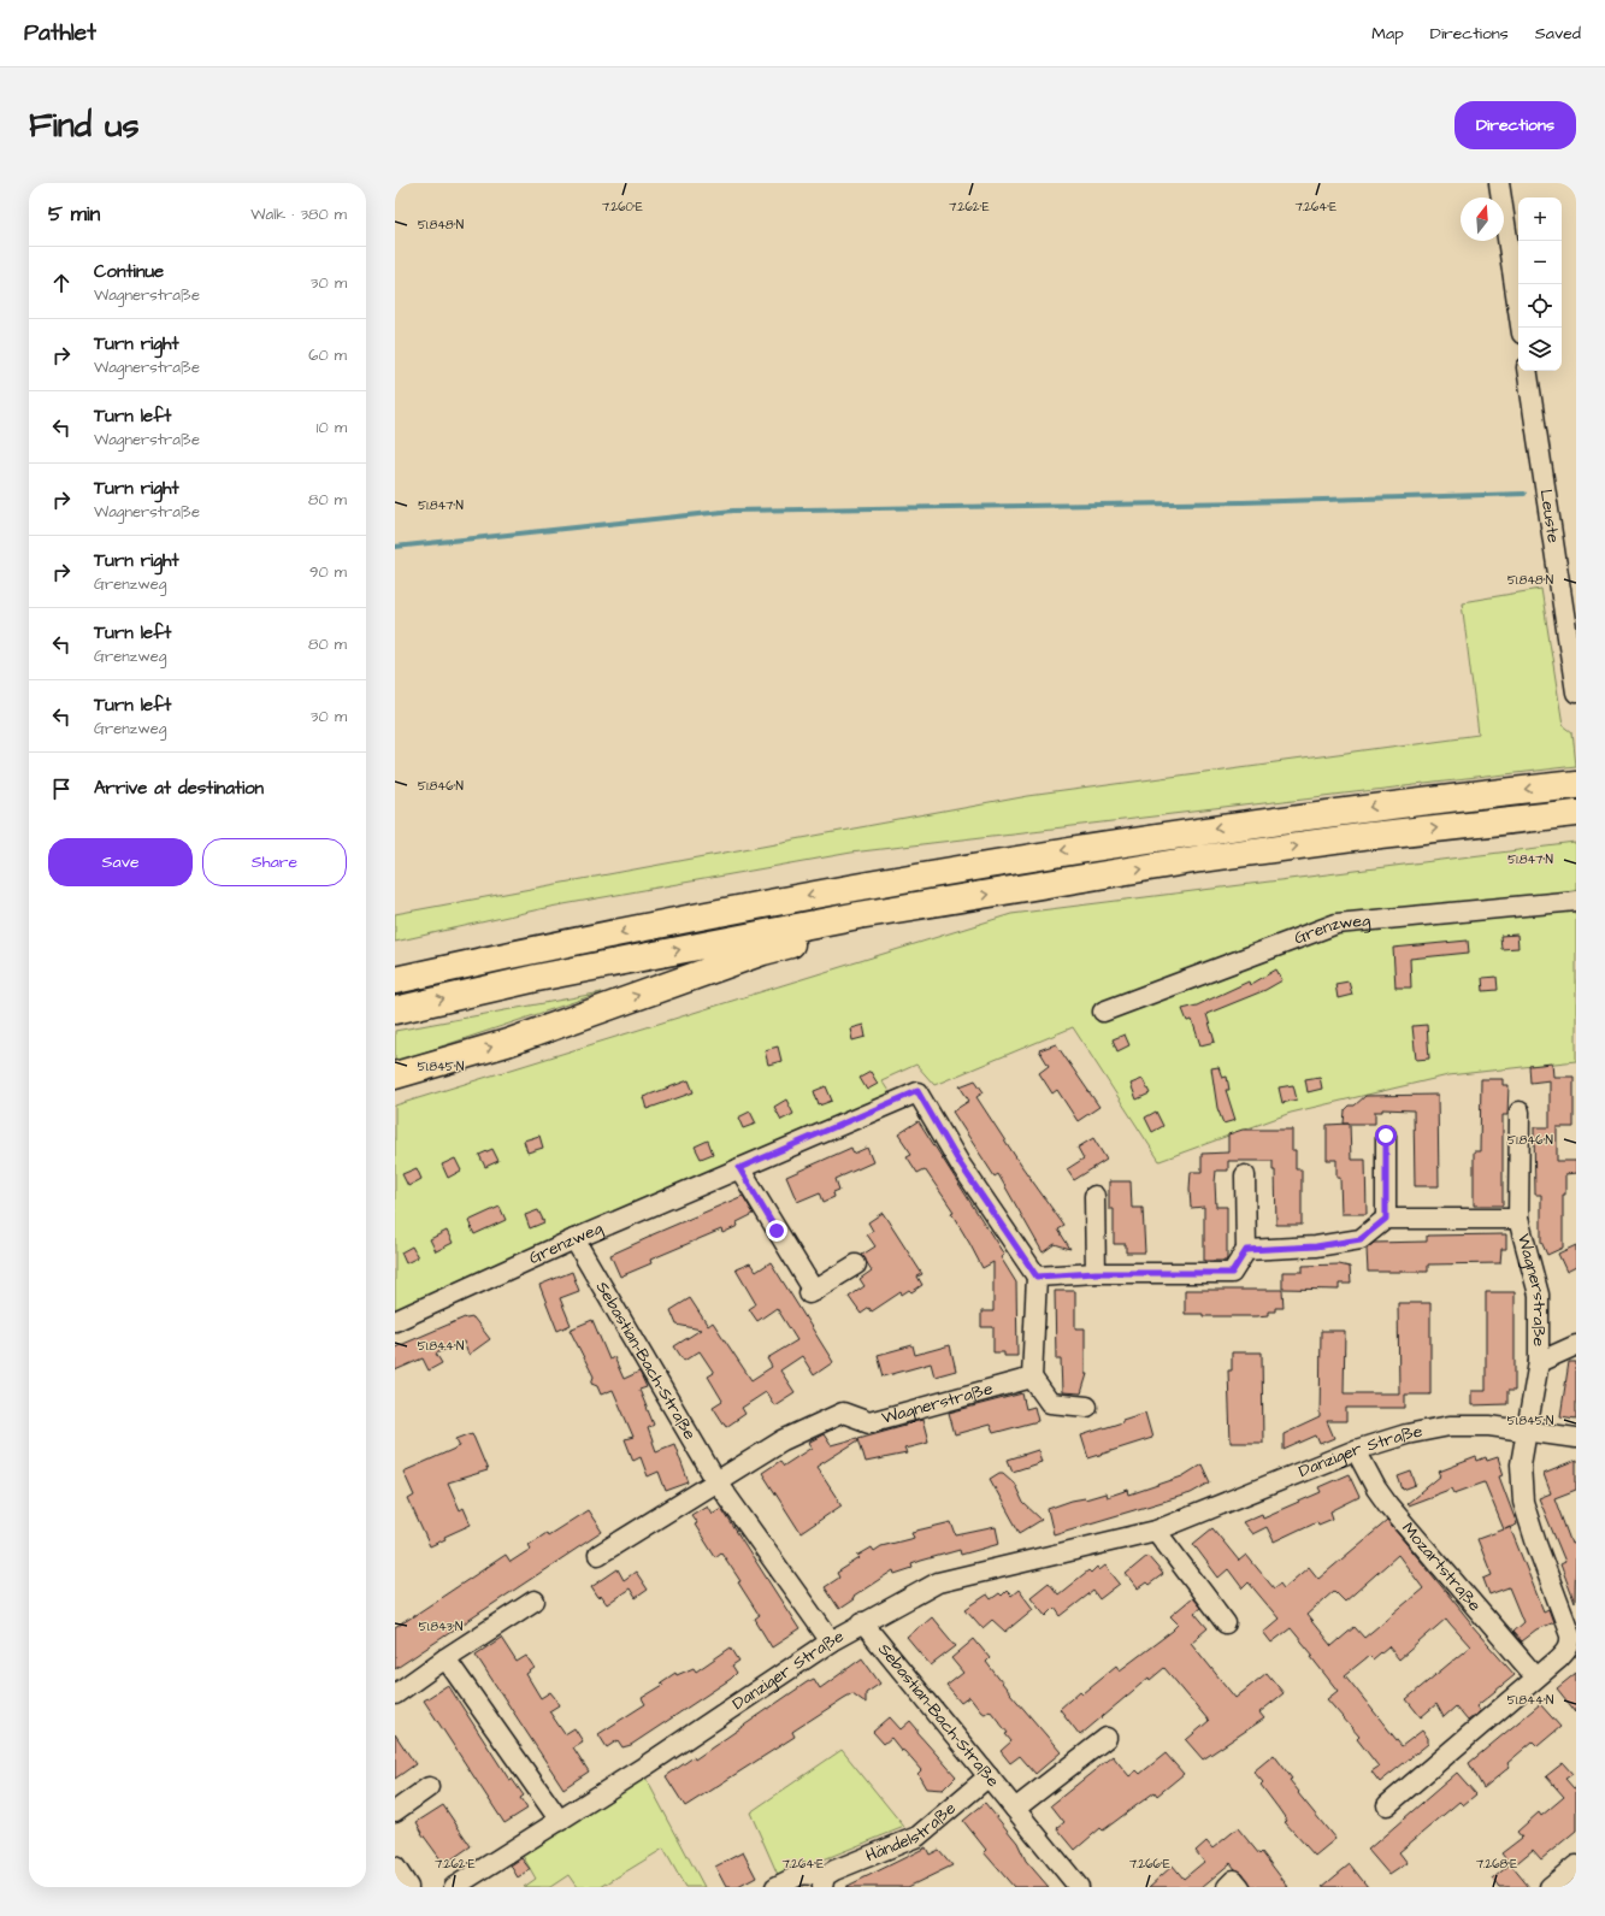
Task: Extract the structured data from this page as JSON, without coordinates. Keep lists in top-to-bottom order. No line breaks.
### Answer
{"streets":{"street":["Leuste","Grenzweg","Wagnerstraße","Sebastian-Bach-Straße","Danziger Straße","Mozartstraße","Händelstraße"]},"crossings":[["Grenzweg","Sebastian-Bach-Straße"],["Wagnerstraße","Sebastian-Bach-Straße"],["Wagnerstraße","Danziger Straße"],["Wagnerstraße","Mozartstraße"],["Sebastian-Bach-Straße","Danziger Straße"],["Sebastian-Bach-Straße","Händelstraße"],["Danziger Straße","Mozartstraße"]],"north":"top","page":{"header":"Pathlet","nav":["Map","Directions","Saved"],"buttons":["Directions",["Save","Share"]],"title":"Find us","heading":["5 min","Walk · 380 m"],"map_buttons":["+","−"],"list":[["Continue","Wagnerstraße","30 m"],["Turn right","Wagnerstraße","60 m"],["Turn left","Wagnerstraße","10 m"],["Turn right","Wagnerstraße","80 m"],["Turn right","Grenzweg","90 m"],["Turn left","Grenzweg","80 m"],["Turn left","Grenzweg","30 m"],"Arrive at destination"]},"coordinates":["7.260°E","7.262°E","7.264°E","51.848°N","51.847°N","51.846°N","51.845°N","51.844°N","51.843°N","7.266°E","7.268°E"]}
